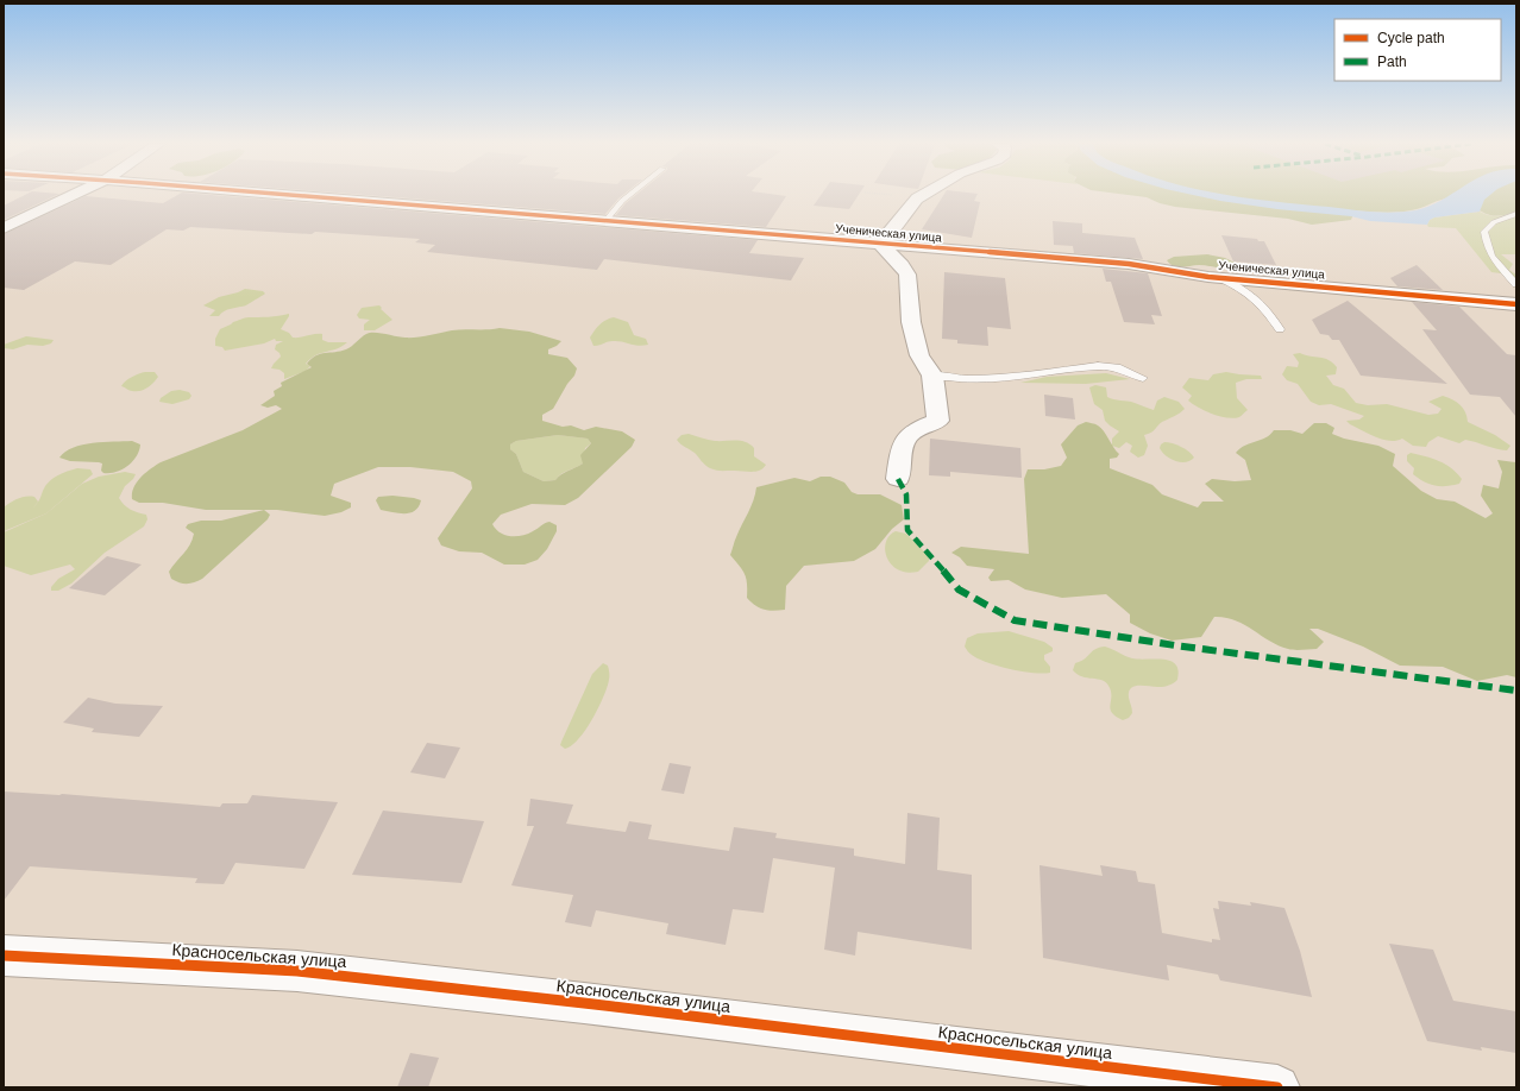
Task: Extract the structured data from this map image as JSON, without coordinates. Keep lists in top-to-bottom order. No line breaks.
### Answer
{"streets":{"street":["Ученическая улица","Красносельская улица"]},"legend":["Cycle path","Path"]}
